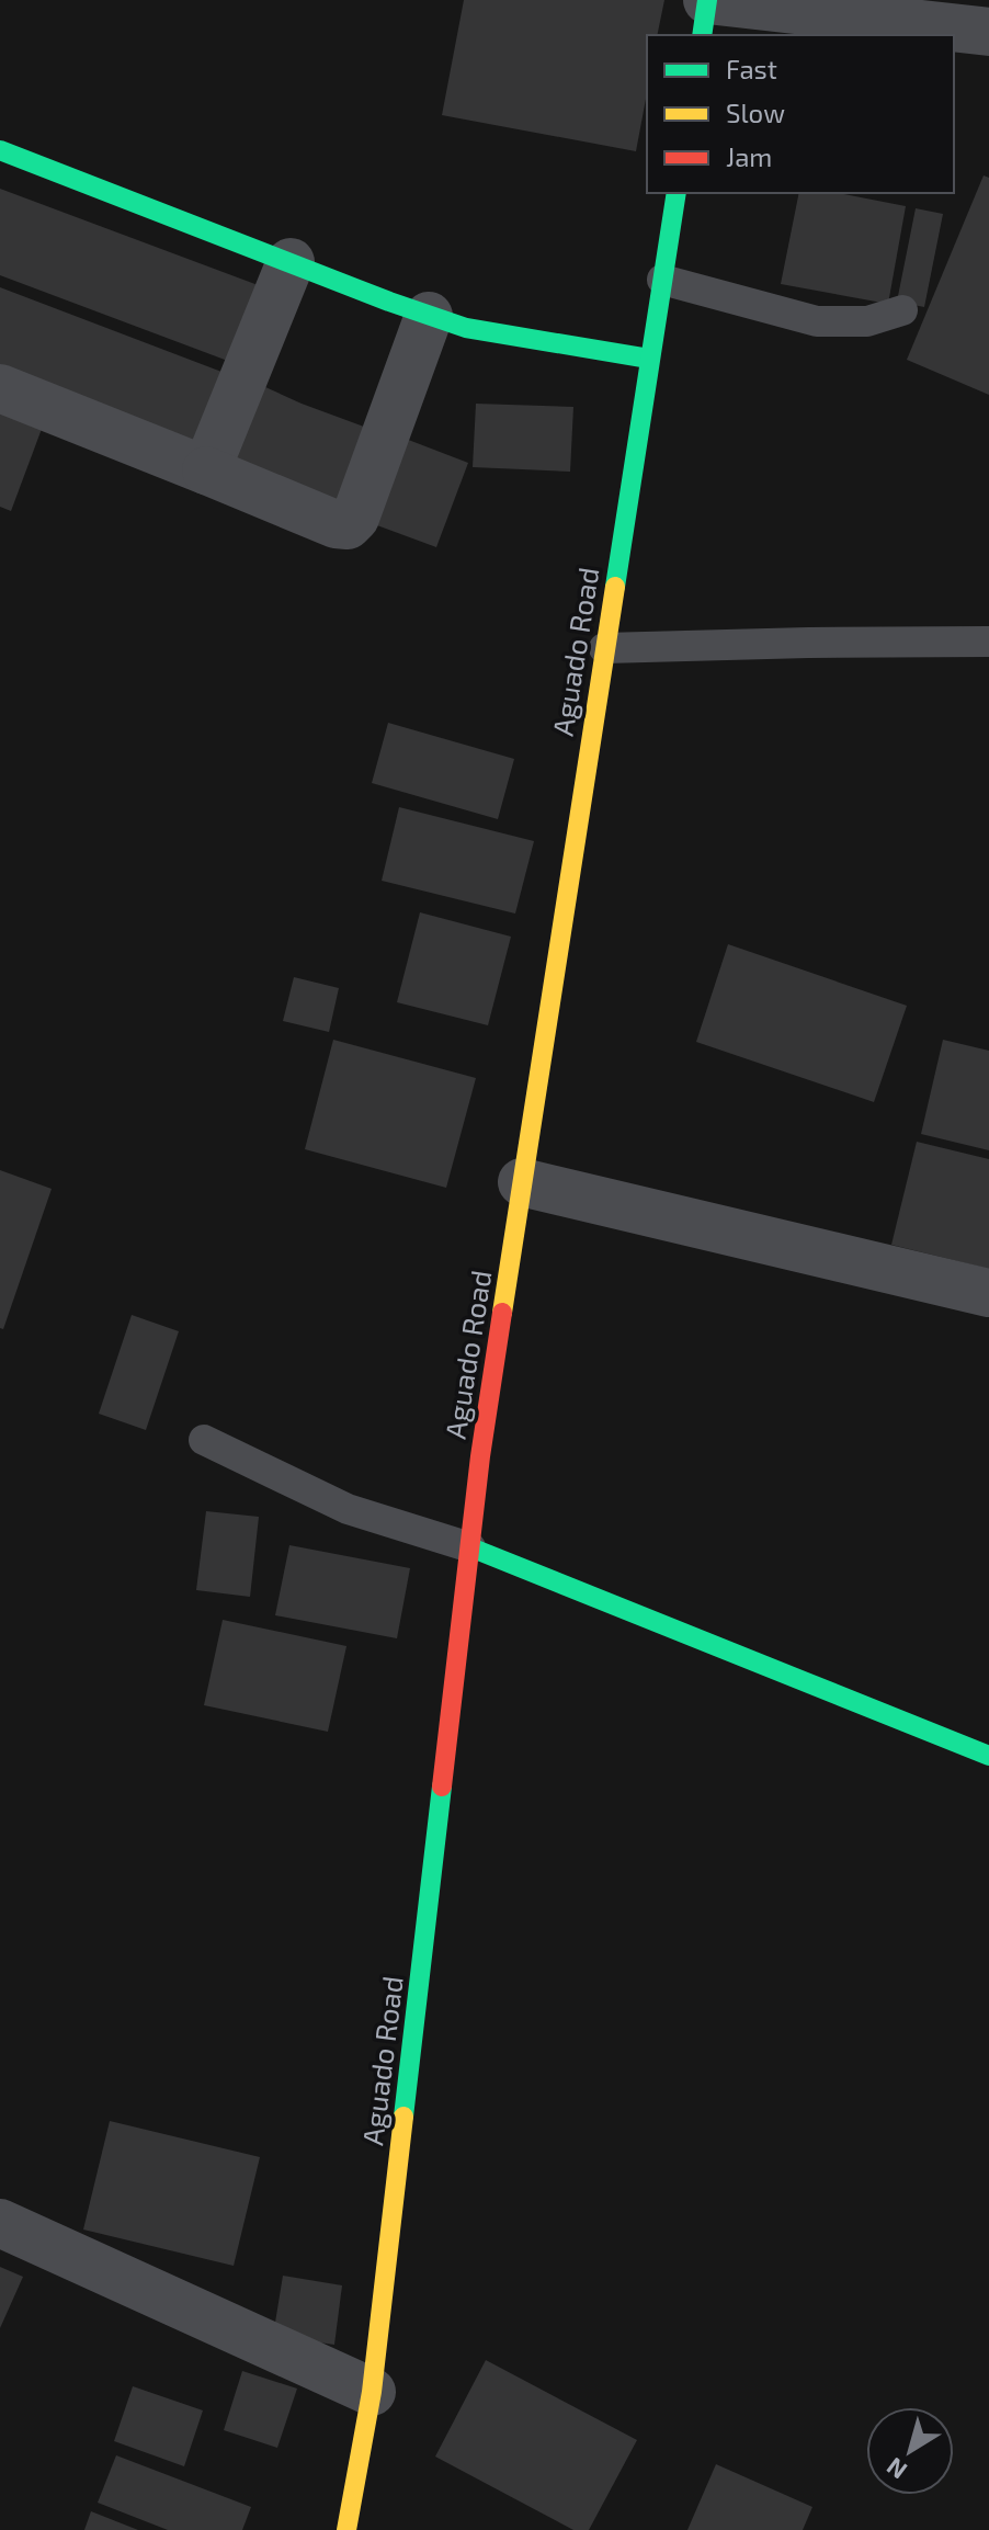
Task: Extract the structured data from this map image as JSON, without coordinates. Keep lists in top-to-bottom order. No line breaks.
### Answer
{"streets":{"street":["Aguado Road"]},"legend":["Fast","Slow","Jam"],"north":"bottom left"}
